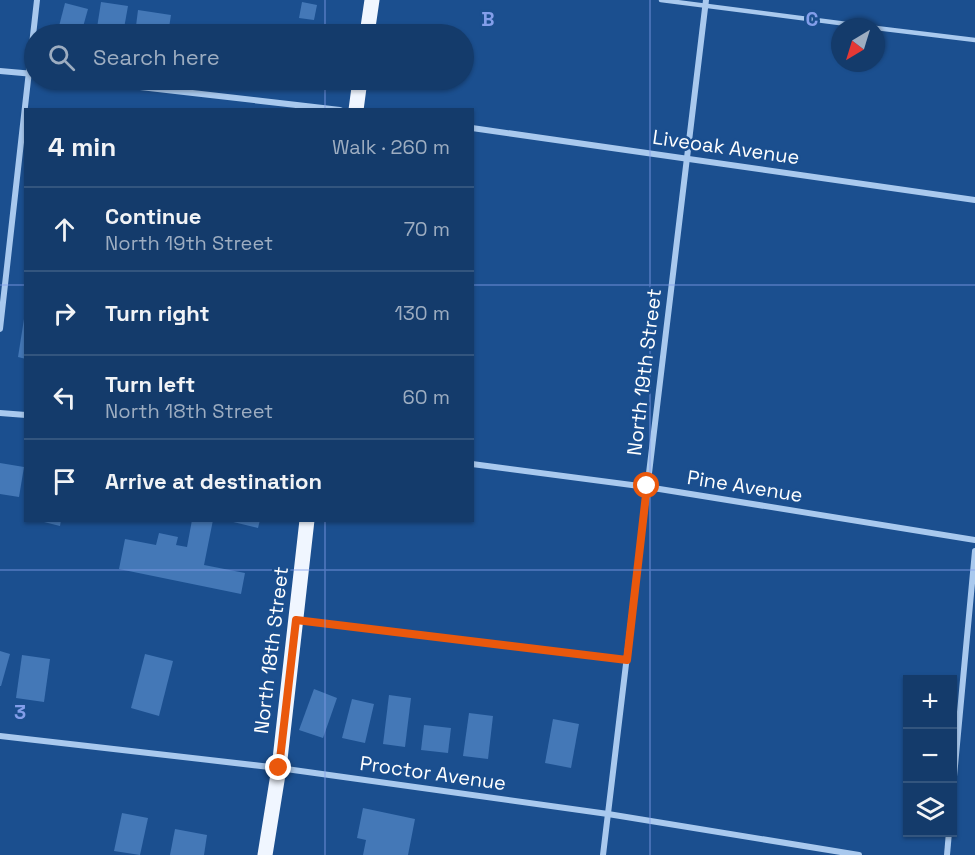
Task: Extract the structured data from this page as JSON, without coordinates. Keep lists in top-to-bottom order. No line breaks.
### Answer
{"streets":{"main road":["North 18th Street"],"street":["Liveoak Avenue","North 19th Street","Pine Avenue","Proctor Avenue"]},"crossings":[["Liveoak Avenue","North 19th Street"],["North 19th Street","Pine Avenue"],["North 19th Street","Proctor Avenue"],["North 18th Street","Proctor Avenue"]],"north":"bottom left","page":{"search":"Search here","heading":["4 min","Walk · 260 m"],"list":[["Continue","North 19th Street","70 m"],["Turn right","130 m"],["Turn left","North 18th Street","60 m"],"Arrive at destination"],"map_buttons":["+","−"]},"grid":{"columns":["B","C"],"rows":["3"]}}
